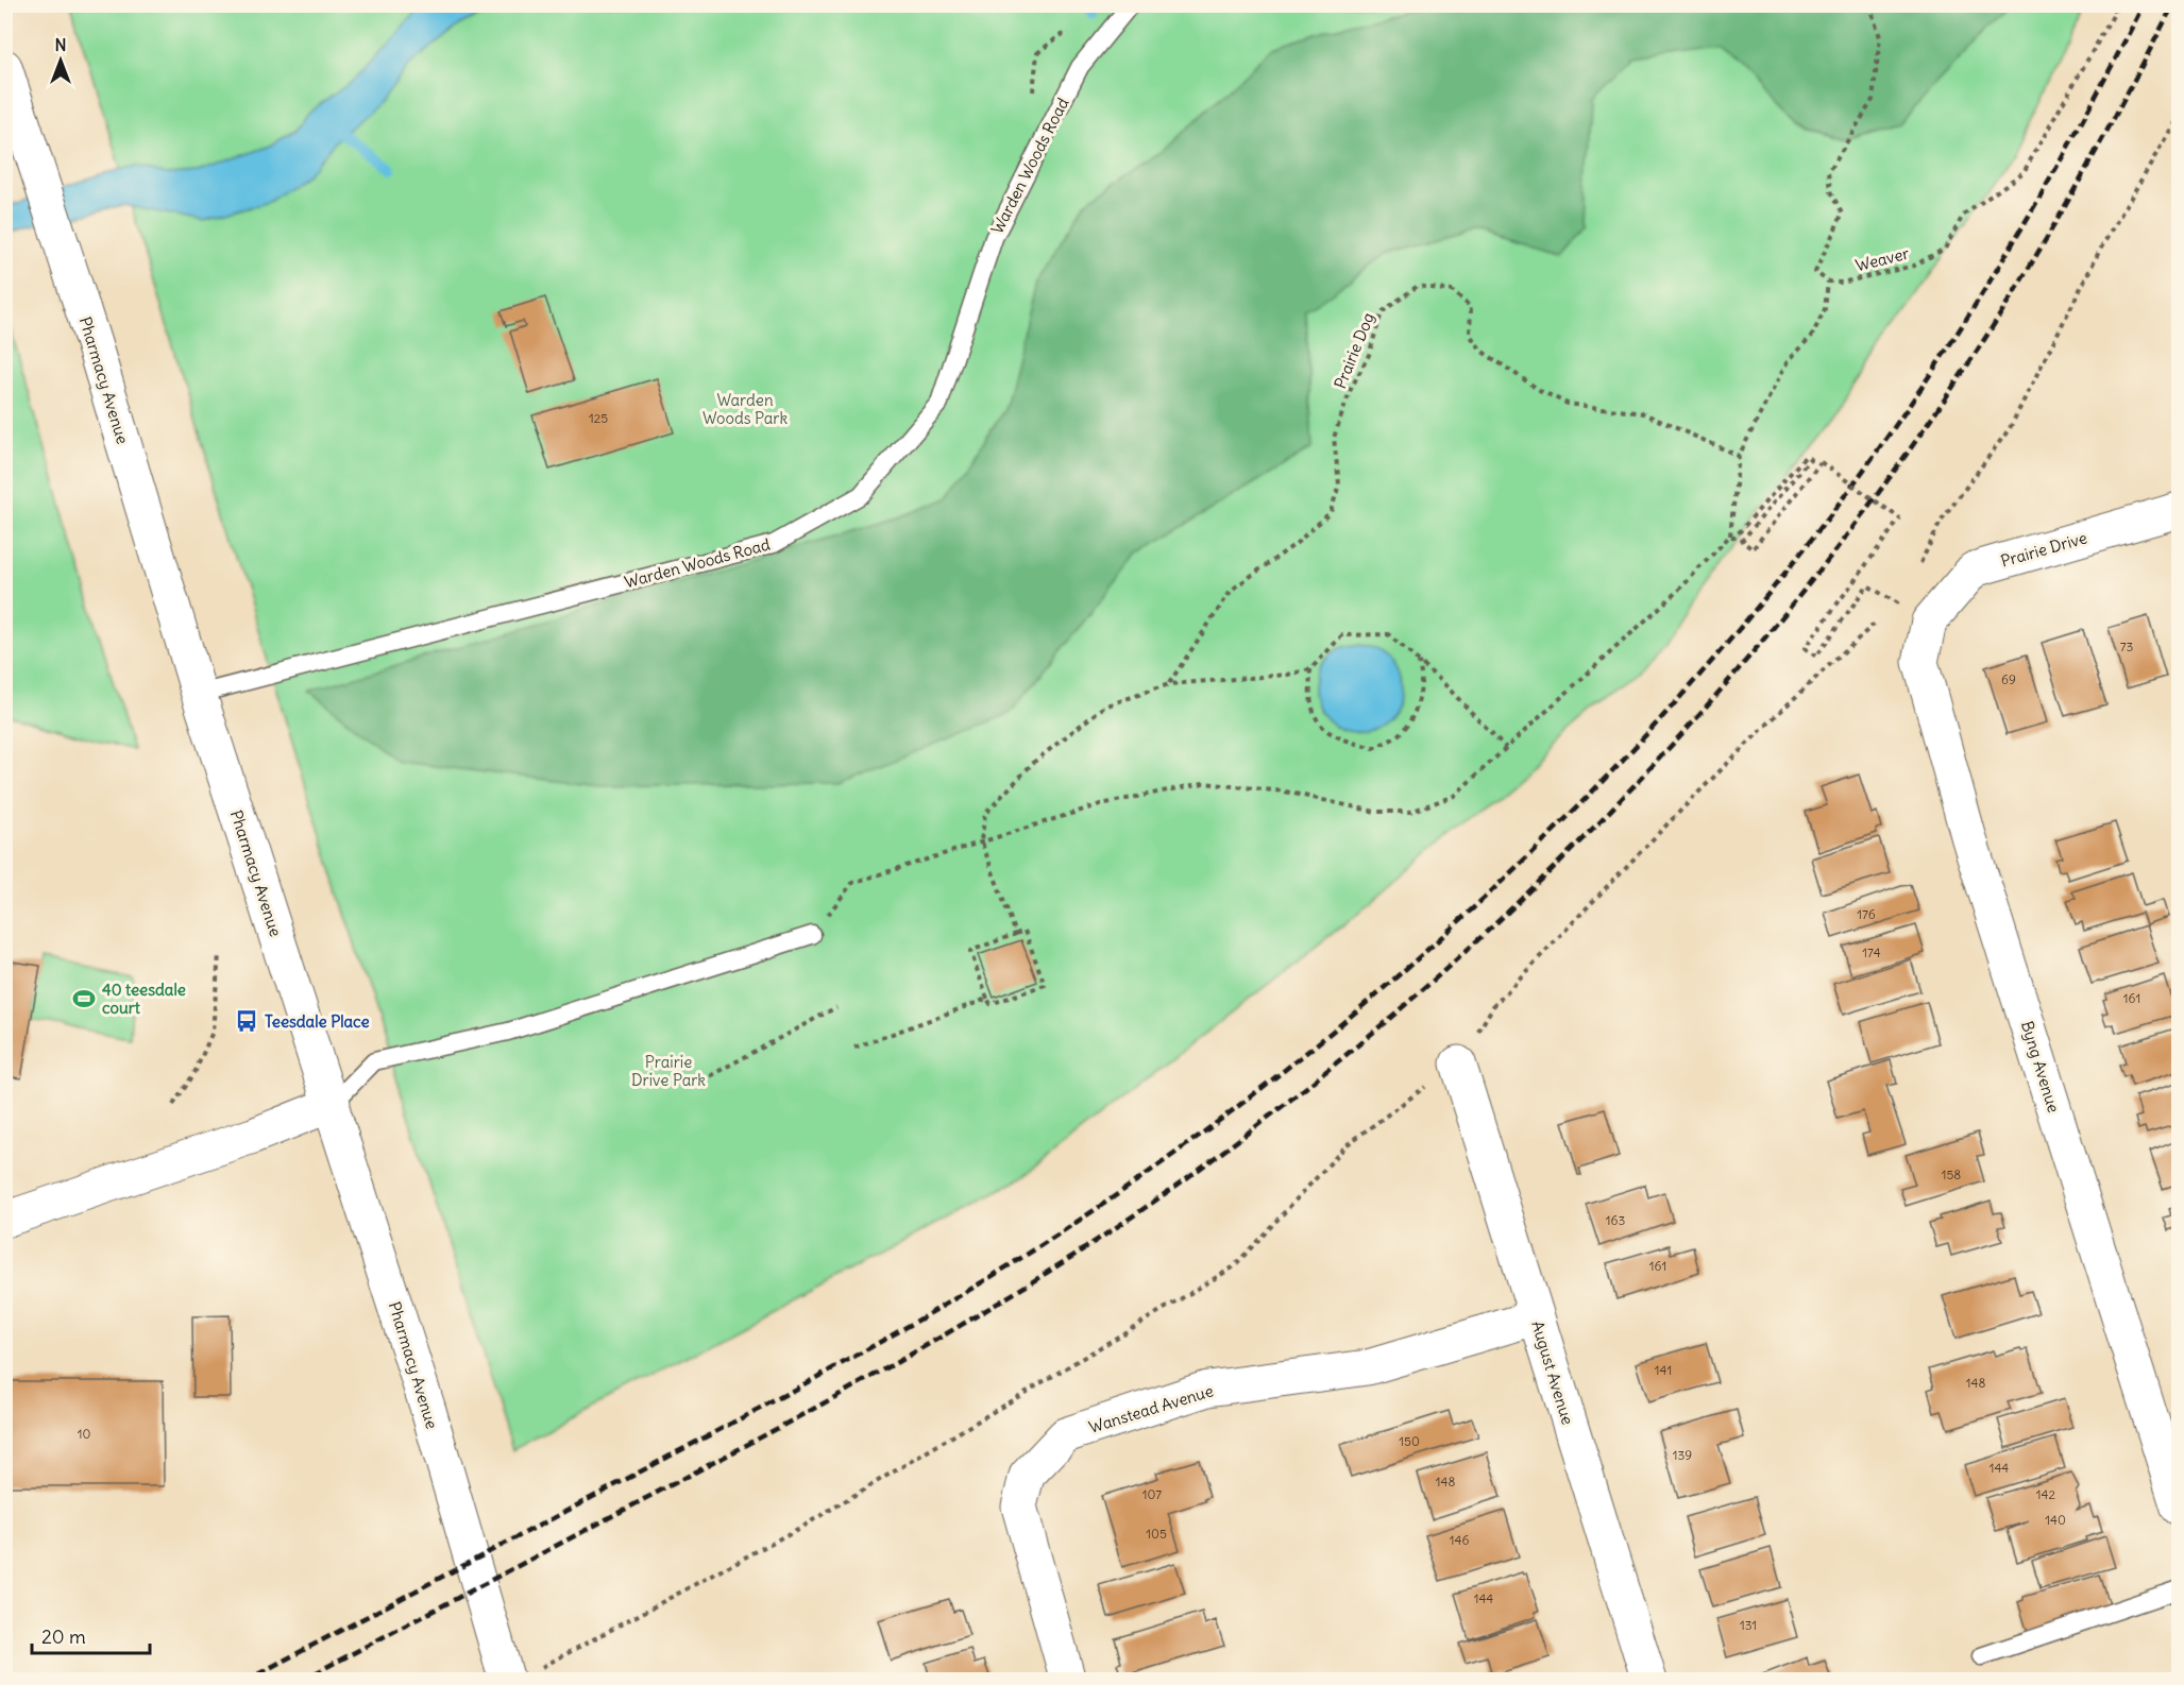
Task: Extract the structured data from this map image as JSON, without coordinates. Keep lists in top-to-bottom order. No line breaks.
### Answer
{"streets":{"street":["Pharmacy Avenue","Prairie Drive","Byng Avenue","August Avenue","Wanstead Avenue"],"lane":["Warden Woods Road"],"path":["Weaver","Prairie Dog"]},"crossings":[["Warden Woods Road","Pharmacy Avenue"],["Prairie Drive","Byng Avenue"],["August Avenue","Wanstead Avenue"]],"parks":["Warden Woods Park","Prairie Drive Park"],"places":{"sports":["40 teesdale court"],"bus stop":["Teesdale Place"]},"house_numbers":["125","73","69","176","174","161","158","163","161","141","148","10","150","139","144","148","107","142","140","105","146","144","131"],"scale_bar":"20 m","north":"top"}
